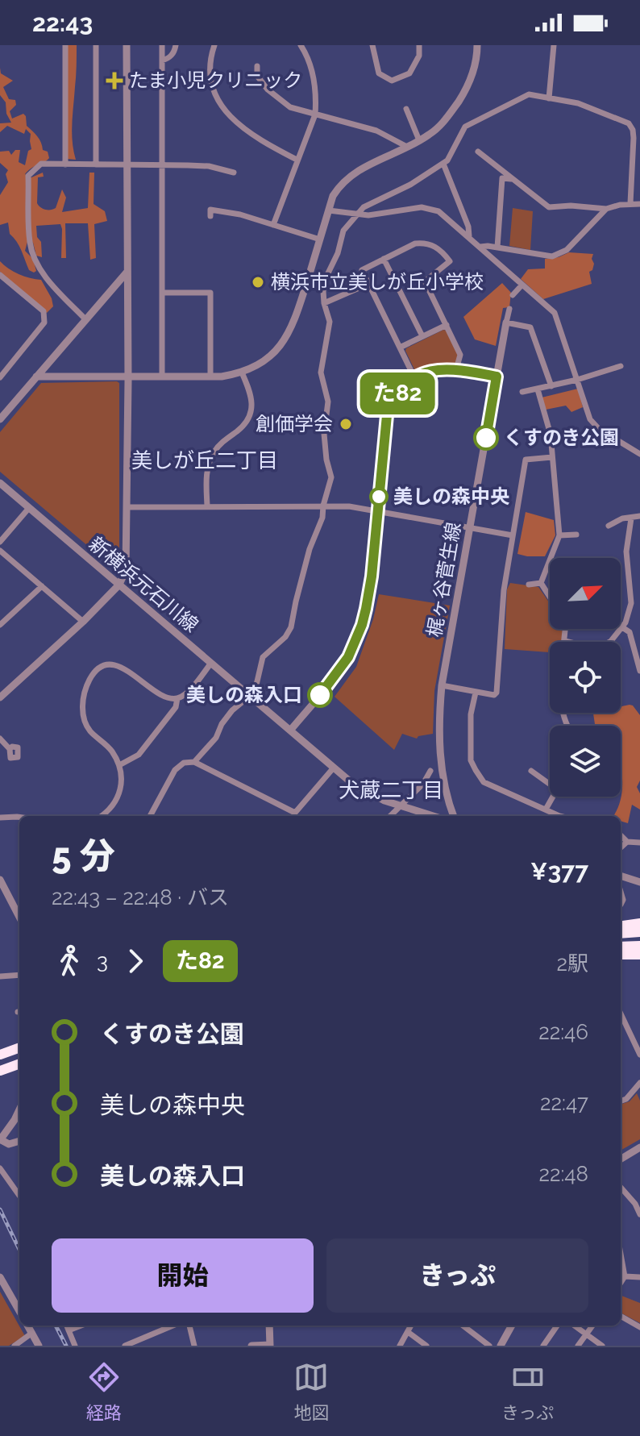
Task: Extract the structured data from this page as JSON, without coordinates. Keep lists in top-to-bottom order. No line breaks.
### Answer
{"streets":{"street":["梶ヶ谷菅生線","新横浜元石川線"]},"districts":["美しが丘二丁目","犬蔵二丁目"],"places":{"health":["たま小児クリニック"],"other":["横浜市立美しが丘小学校","創価学会","くすのき公園","美しの森中央","美しの森入口"]},"lines":["bus line た82"],"north":"top right","page":{"status":"22:43","on_map":"た82","heading":["5 分","22:43 – 22:48 · バス","¥377"],"legs":["3","た82","2駅"],"list":[{"name":"くすのき公園","value":"22:46"},{"name":"美しの森中央","value":"22:47"},{"name":"美しの森入口","value":"22:48"}],"buttons":["開始","きっぷ"],"tabs":["経路","地図","きっぷ"]}}
